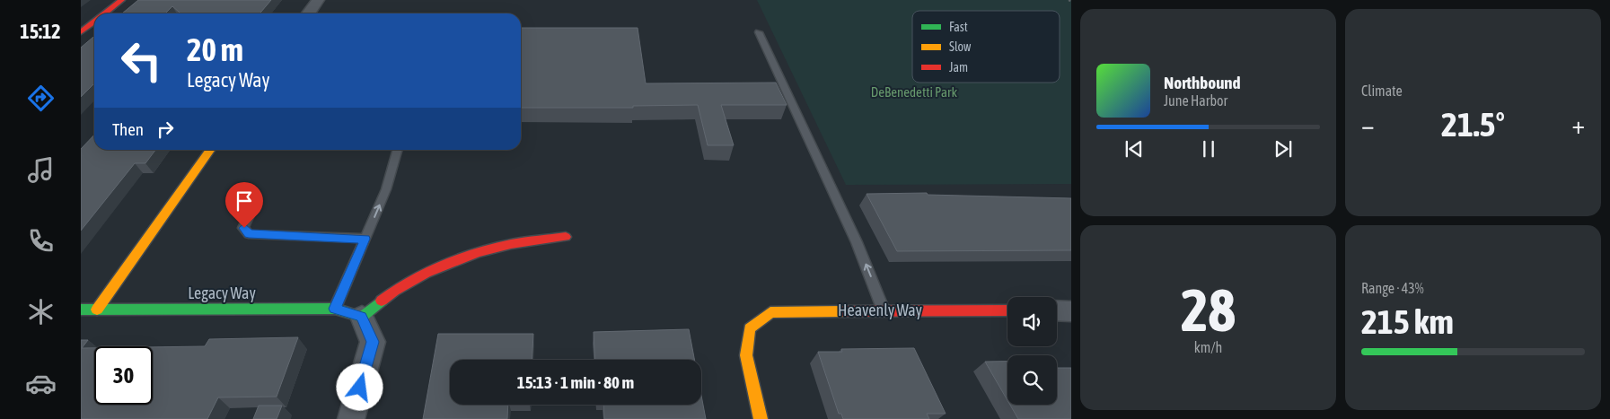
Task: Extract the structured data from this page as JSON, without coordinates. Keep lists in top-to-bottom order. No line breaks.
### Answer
{"streets":{"street":["Legacy Way","Heavenly Way"]},"parks":["DeBenedetti Park"],"legend":["Fast","Slow","Jam"],"page":{"tabs":"15:12","tile":["Climate",["28","km/h"],["Range · 43%","215 km"]],"turn":["20 m","Legacy Way"],"song":["Northbound","June Harbor"],"heat":["−","21.5°","+"],"then":"Then","limit":"30","trip":"15:13 · 1 min · 80 m"}}
